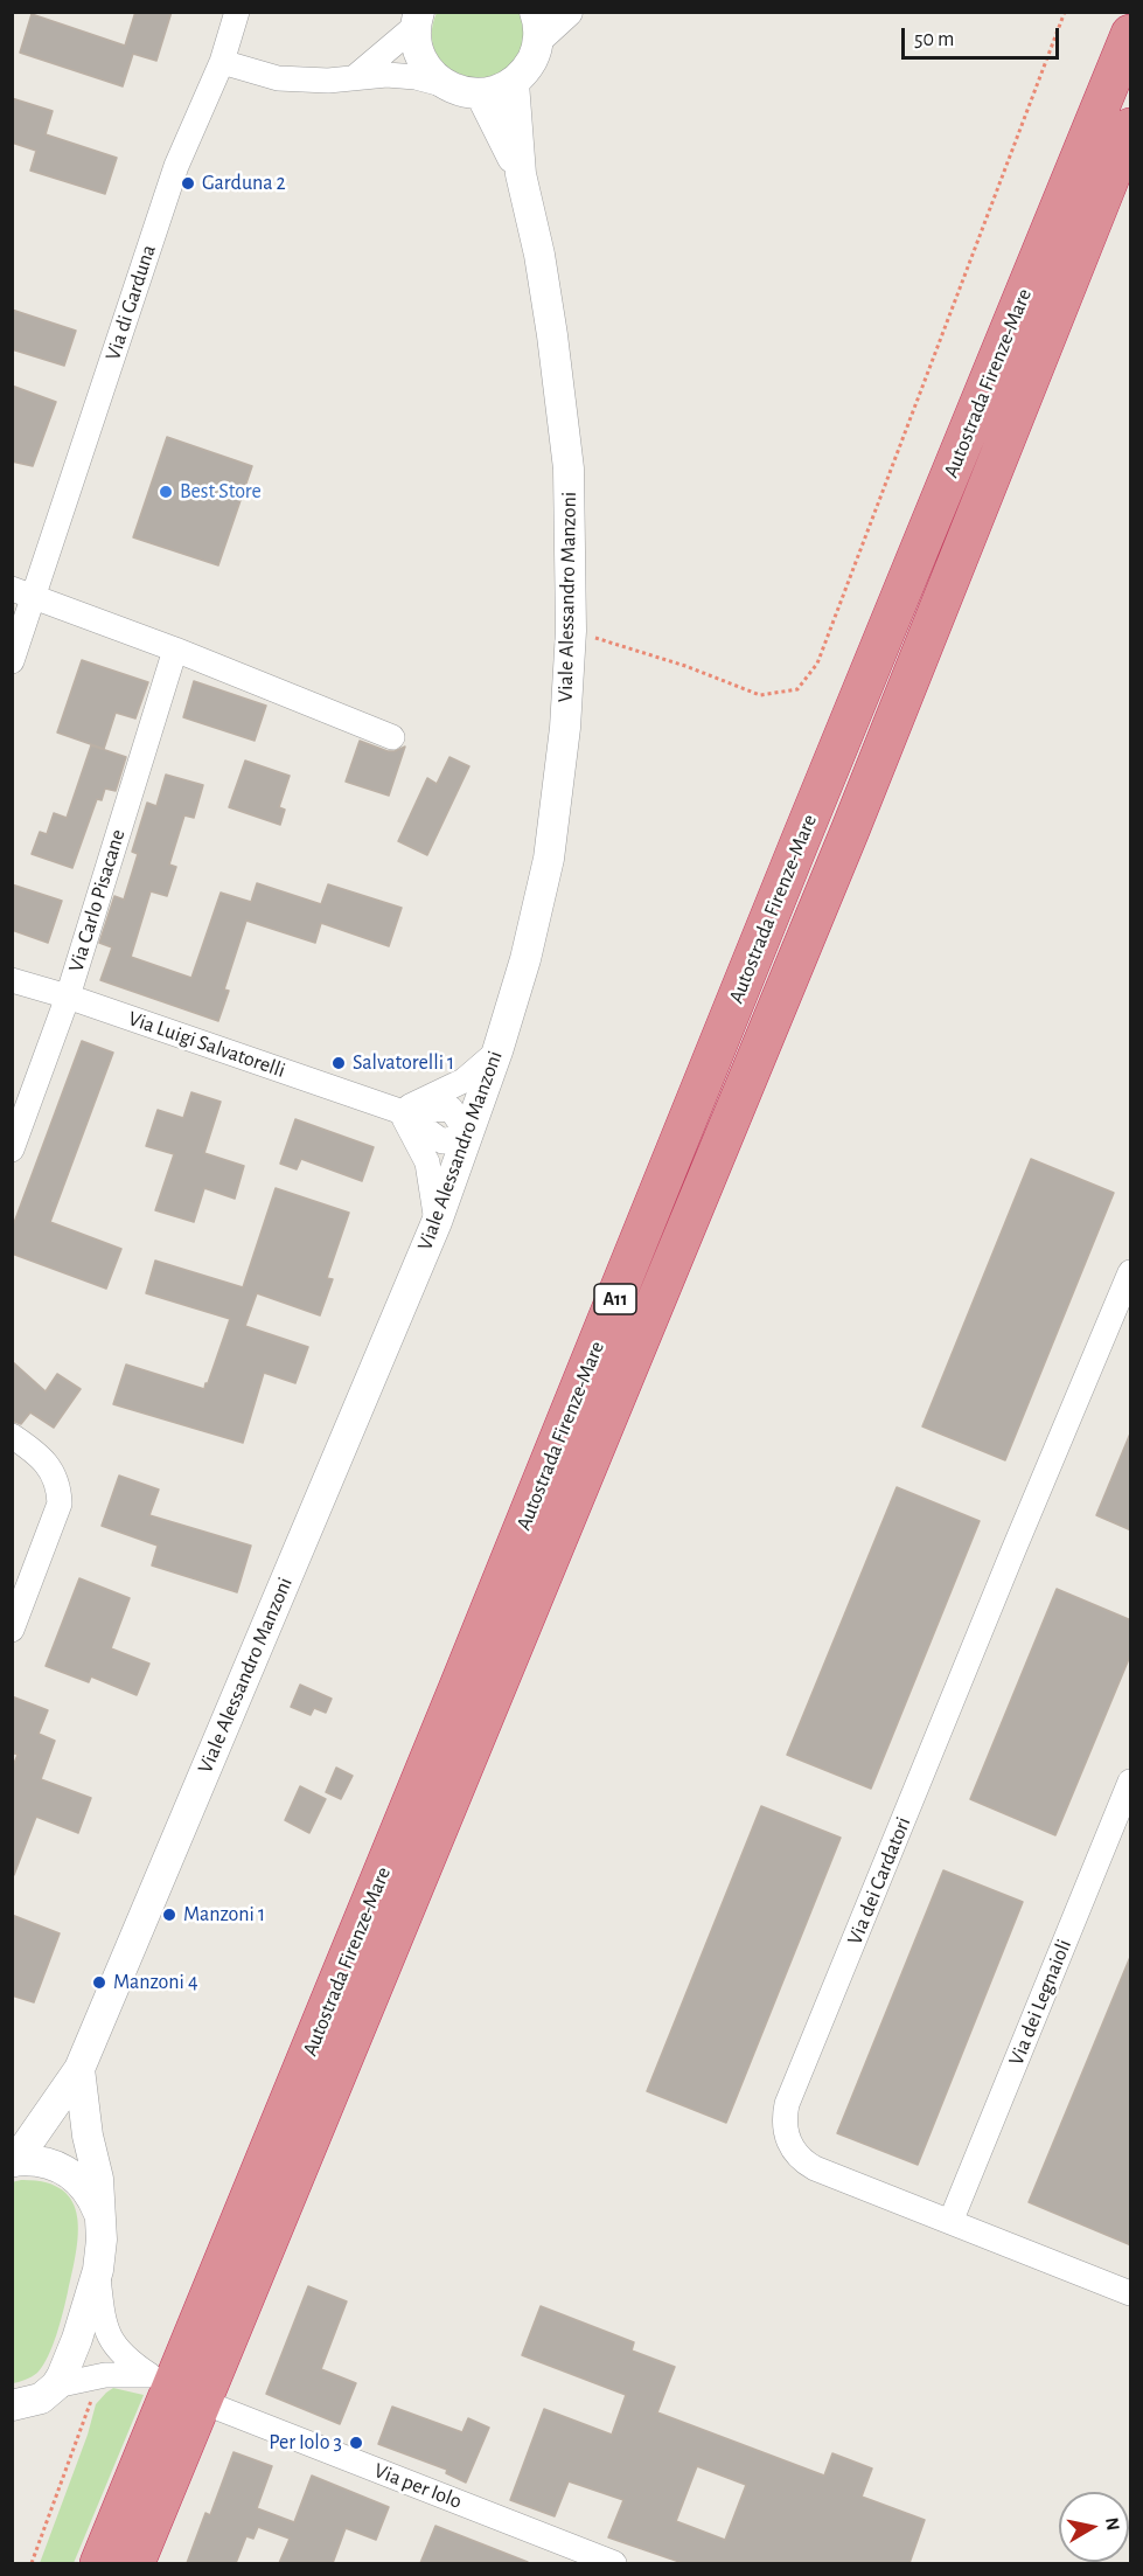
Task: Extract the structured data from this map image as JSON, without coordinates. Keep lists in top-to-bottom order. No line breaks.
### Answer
{"streets":{"highway":["Autostrada Firenze-Mare","A11"],"street":["Via di Garduna","Viale Alessandro Manzoni","Via Carlo Pisacane","Via Luigi Salvatorelli","Via dei Cardatori","Via dei Legnaioli","Via per Iolo"]},"crossings":[["Viale Alessandro Manzoni","Via Luigi Salvatorelli"],["Via Carlo Pisacane","Via Luigi Salvatorelli"],["Via dei Cardatori","Via dei Legnaioli"]],"places":["Garduna 2","Best Store","Salvatorelli 1","Manzoni 1","Manzoni 4","Per Iolo 3"],"scale_bar":"50 m","north":"right"}
